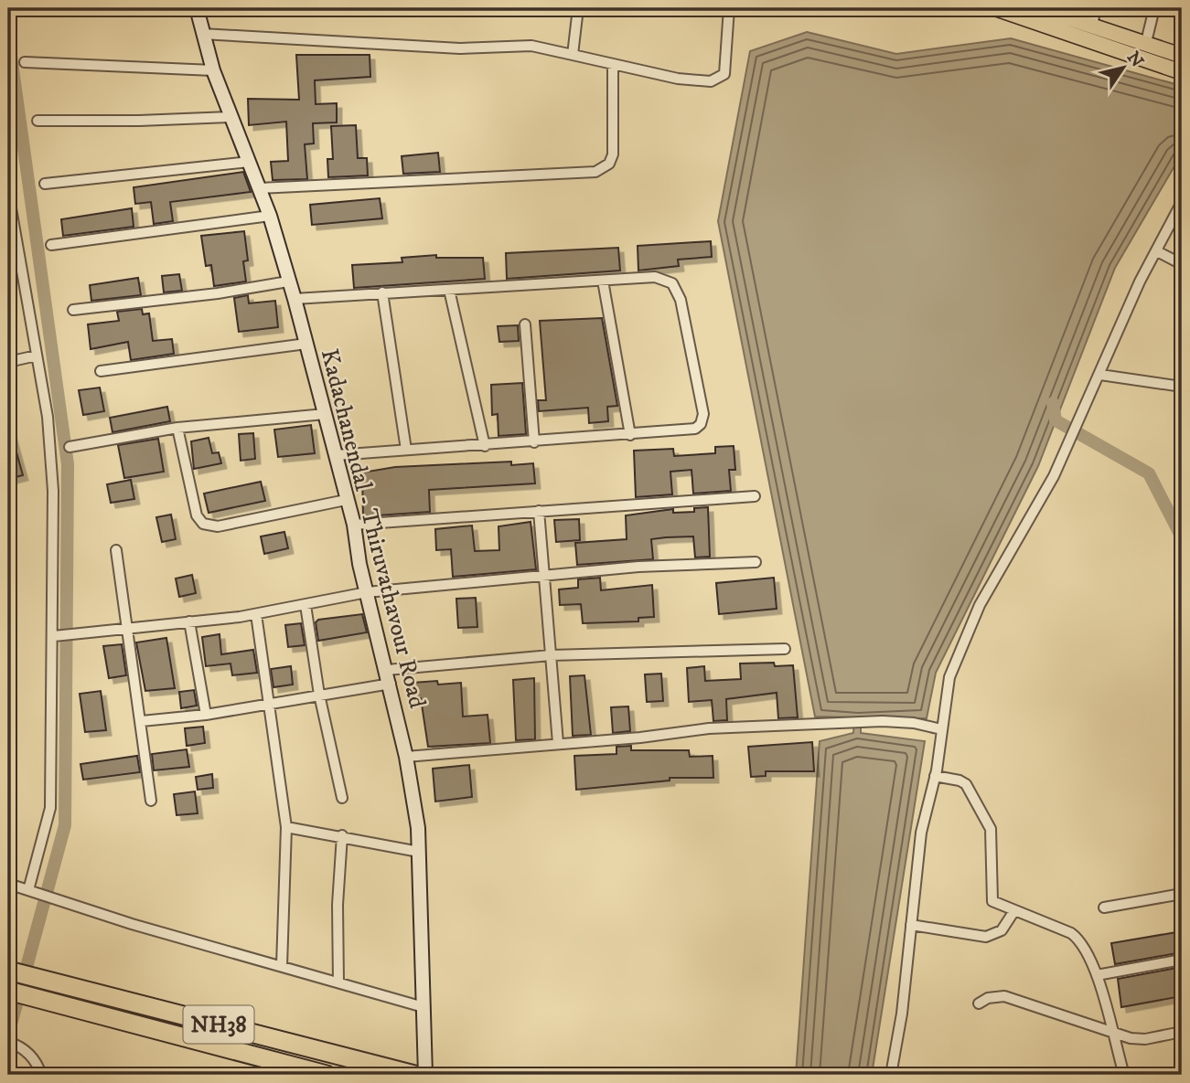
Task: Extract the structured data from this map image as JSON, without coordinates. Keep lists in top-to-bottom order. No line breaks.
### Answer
{"streets":{"highway":["NH38"],"main road":["Kadachanendal - Thiruvathavour Road"]},"crossings":[["Kadachanendal - Thiruvathavour Road","NH38"]],"north":"top right"}
